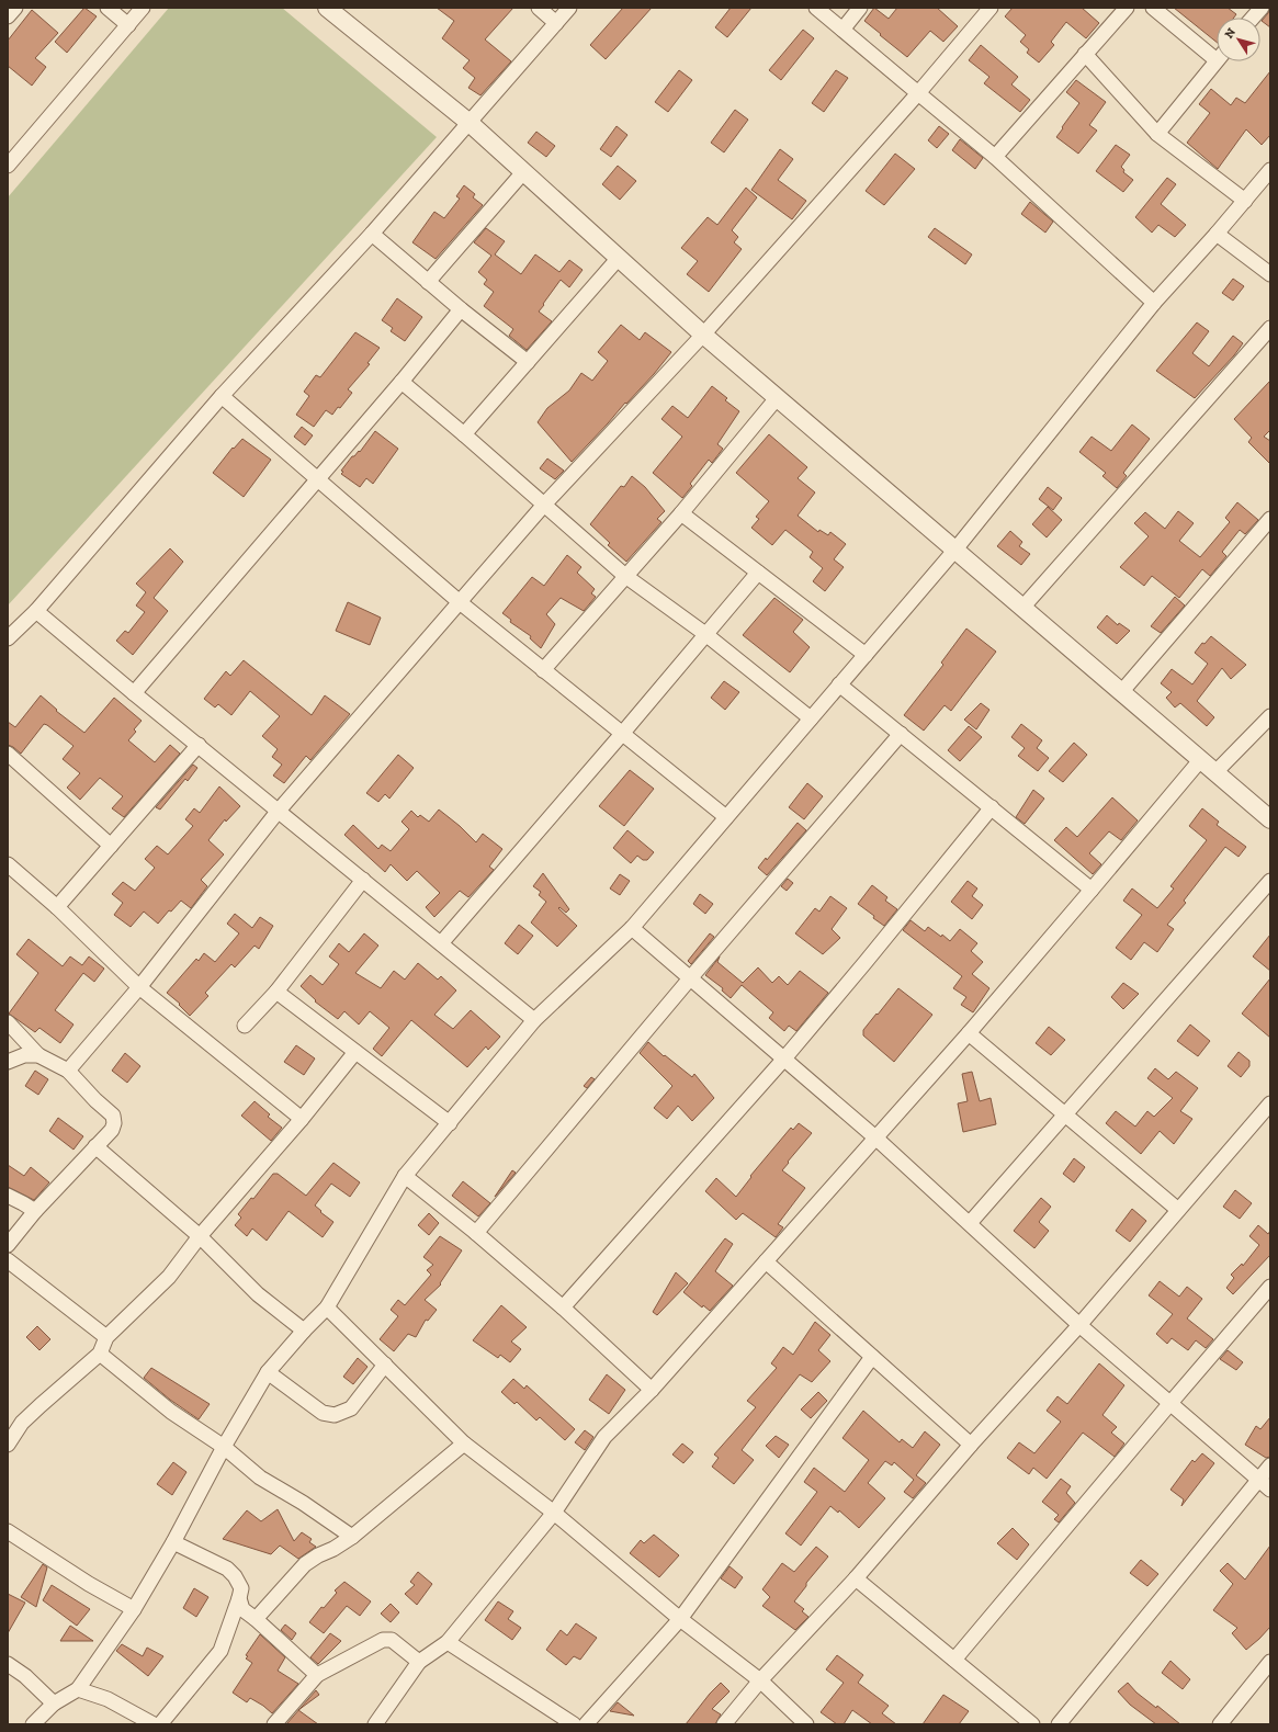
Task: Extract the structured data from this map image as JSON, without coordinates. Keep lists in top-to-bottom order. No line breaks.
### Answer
{"north":"top left"}
